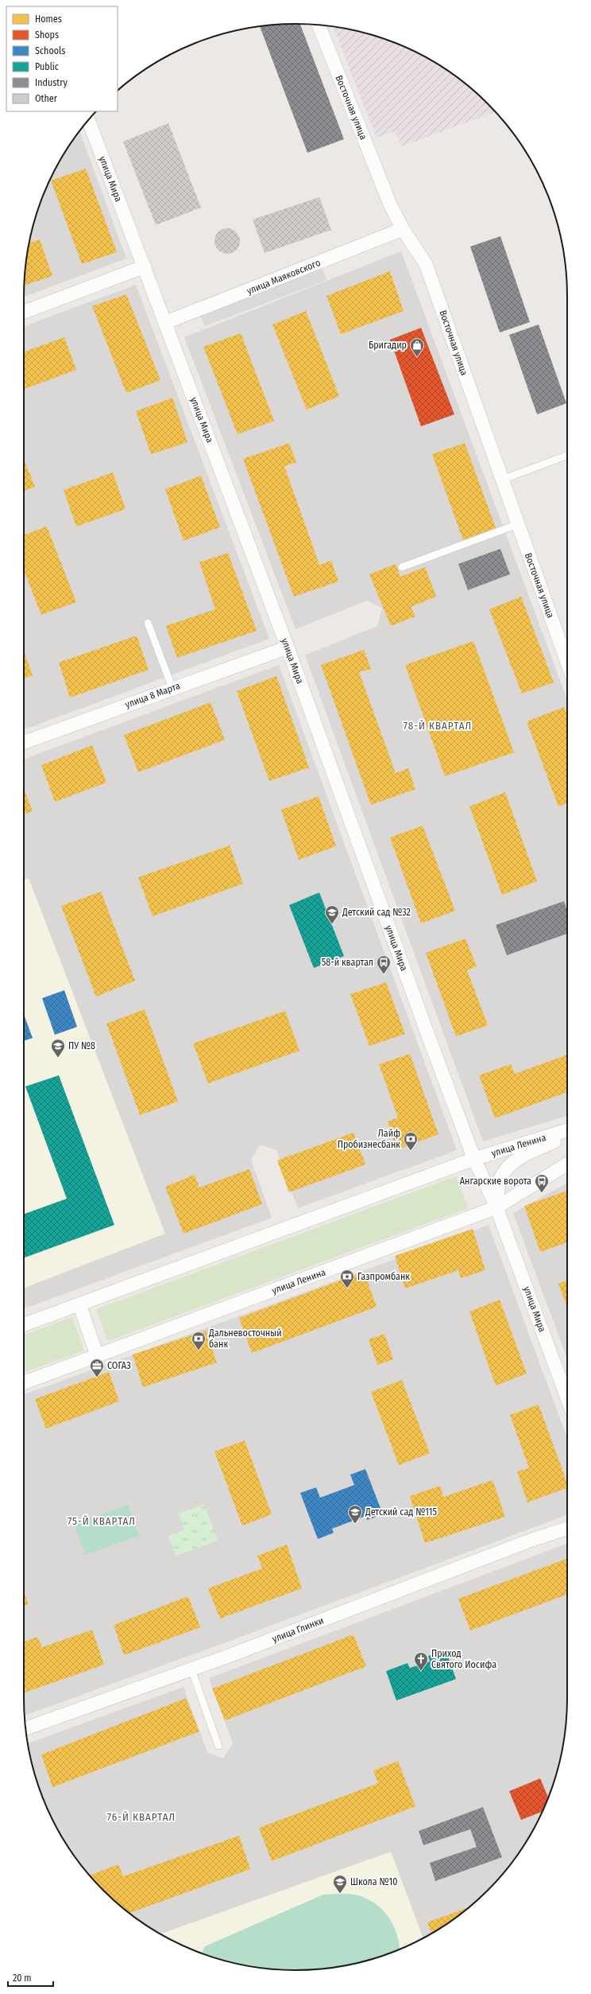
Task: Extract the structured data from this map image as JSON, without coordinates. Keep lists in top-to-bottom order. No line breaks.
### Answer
{"streets":{"street":["Восточная улица","улица Мира","улица Маяковского","улица 8 Марта","улица Ленина","улица Глинки"]},"crossings":[["Восточная улица","улица Маяковского"],["улица Мира","улица Маяковского"],["улица Мира","улица 8 Марта"],["улица Мира","улица Ленина"]],"districts":["78-Й КВАРТАЛ","75-Й КВАРТАЛ","76-Й КВАРТАЛ"],"places":{"shop":["Бригадир"],"school or university":["Детский сад №32","ПУ №8","Детский сад №115","Школа №10"],"bus stop":["58-й квартал","Ангарские ворота"],"bank":["Лайф Пробизнесбанк","Газпромбанк","Дальневосточный банк"],"office":["СОГАЗ"],"church":["Приход Святого Иосифа"]},"legend":["Homes","Shops","Schools","Public","Industry","Other"],"scale_bar":"20 m"}
